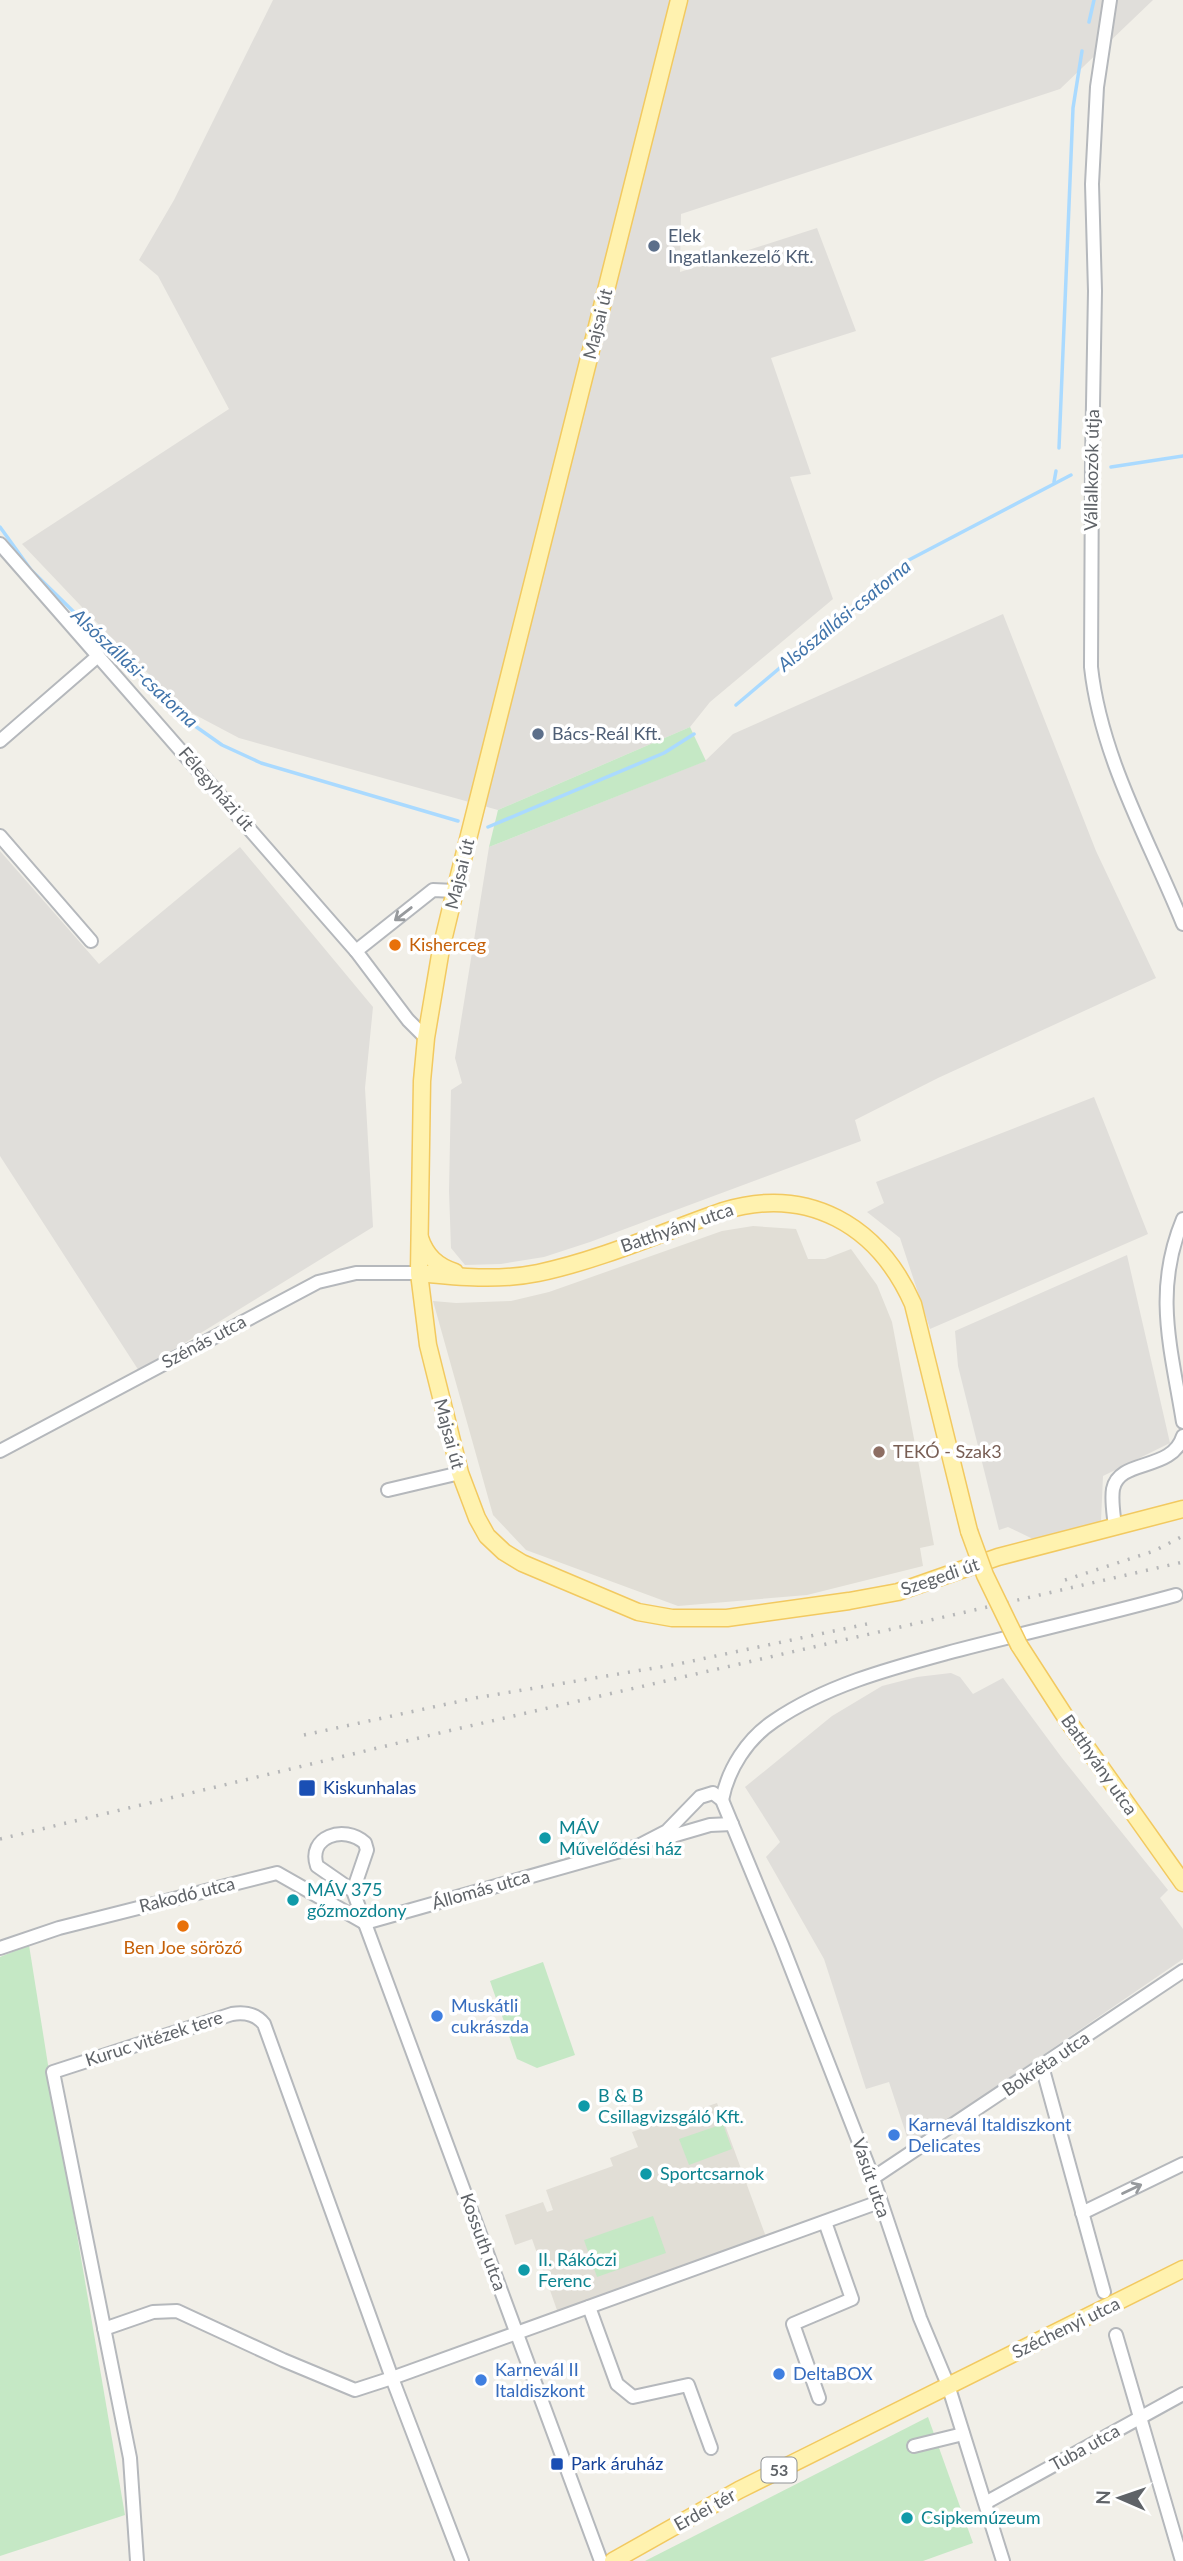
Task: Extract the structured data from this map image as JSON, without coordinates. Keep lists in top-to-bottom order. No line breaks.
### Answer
{"streets":{"main road":["Majsai út","Batthyány utca","Szegedi út","Széchenyi utca","53","Erdei tér"],"street":["Vállalkozók útja","Félegyházi út","Szénás utca","Állomás utca","Rakodó utca","Kuruc vitézek tere","Bokréta utca","Vasút utca","Kossuth utca","Tuba utca"]},"crossings":[["Majsai út","Félegyházi út"],["Majsai út","Batthyány utca"],["Majsai út","Szénás utca"],["Majsai út","Szegedi út"],["Batthyány utca","Szénás utca"],["Állomás utca","Rakodó utca"],["Állomás utca","Vasút utca"],["Állomás utca","Kossuth utca"],["Rakodó utca","Kossuth utca"],["Bokréta utca","Vasút utca"],["Vasút utca","Széchenyi utca"],["Vasút utca","Tuba utca"],["Vasút utca","Erdei tér"],["Széchenyi utca","Erdei tér"]],"water":["Alsószállási-csatorna"],"places":{"other":["Elek Ingatlankezelő Kft.","Bács-Reál Kft.","Kisherceg","TEKÓ - Szak3","MÁV Művelődési ház","MÁV 375 gőzmozdony","Ben Joe söröző","Muskátli cukrászda","B & B Csillagvizsgáló Kft.","Karnevál Italdiszkont Delicates","Sportcsarnok","II. Rákóczi Ferenc","DeltaBOX","Karnevál II Italdiszkont","Csipkemúzeum"],"transit":["Kiskunhalas","Park áruház"]},"north":"left"}
